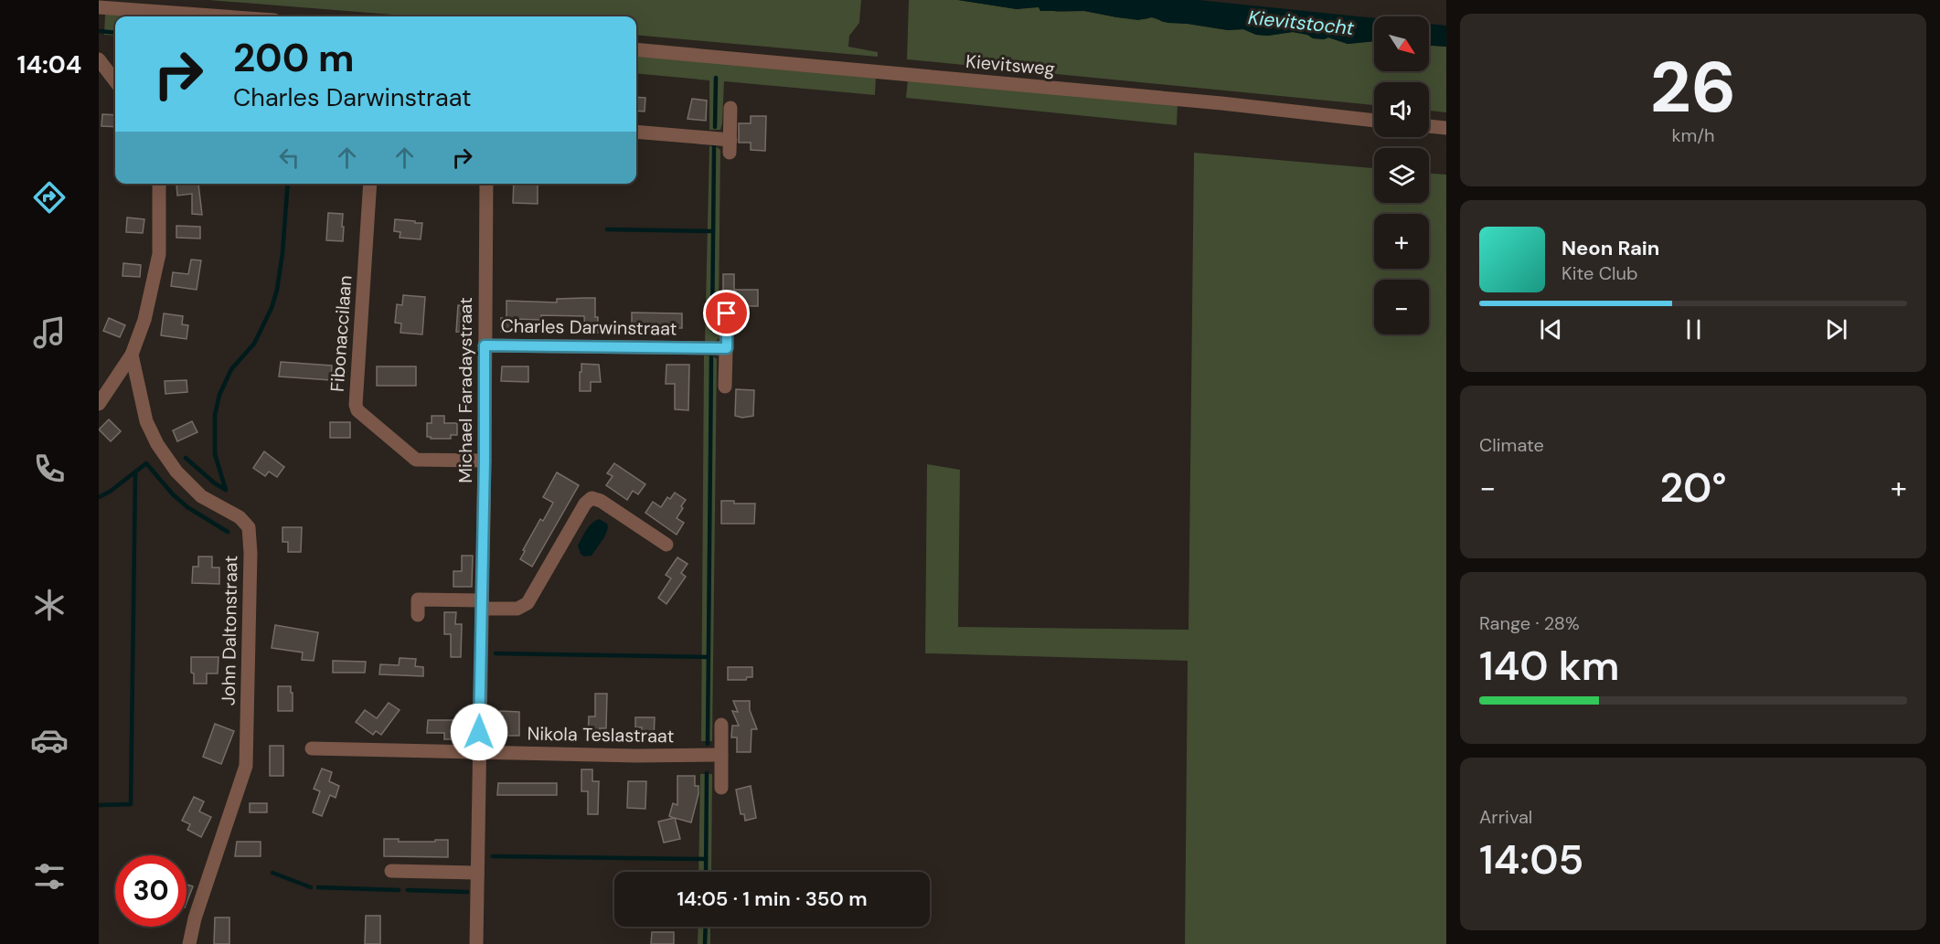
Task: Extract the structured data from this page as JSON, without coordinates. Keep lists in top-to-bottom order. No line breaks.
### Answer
{"streets":{"street":["Kievitsweg","Charles Darwinstraat","Fibonaccilaan","Michael Faradaystraat","John Daltonstraat","Nikola Teslastraat"]},"crossings":[["Charles Darwinstraat","Michael Faradaystraat"],["Fibonaccilaan","Michael Faradaystraat"],["Michael Faradaystraat","Nikola Teslastraat"]],"water":["Kievitstocht"],"north":"bottom right","page":{"tabs":"14:04","tile":[["26","km/h"],"Climate",["Range · 28%","140 km"],["Arrival","14:05"]],"map_buttons":["+","−"],"turn":["200 m","Charles Darwinstraat"],"song":["Neon Rain","Kite Club"],"heat":["−","20°","+"],"limit":"30","trip":"14:05 · 1 min · 350 m"}}
